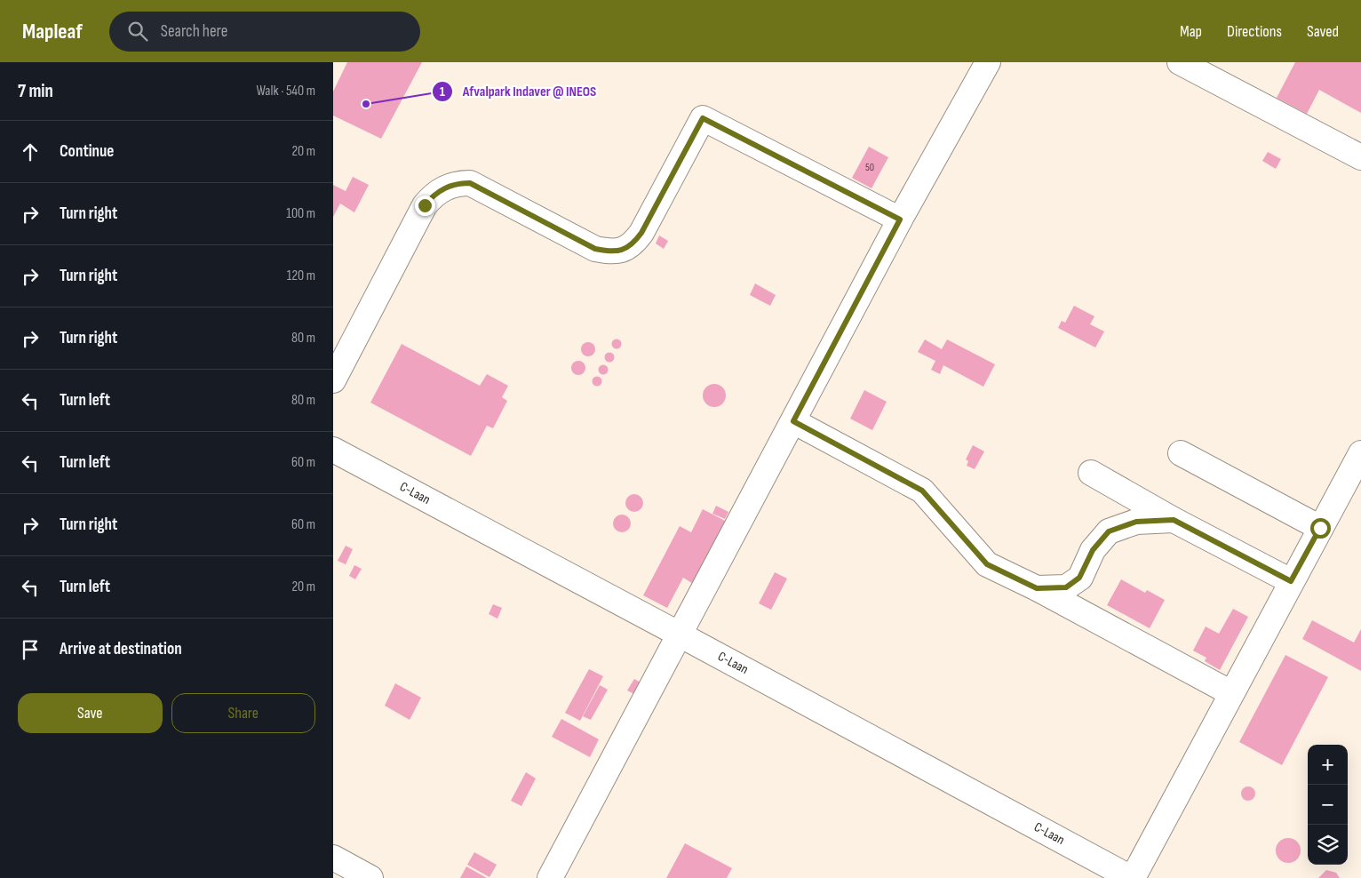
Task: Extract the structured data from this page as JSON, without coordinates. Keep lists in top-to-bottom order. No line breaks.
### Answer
{"streets":{"lane":["C-Laan"]},"places":["Afvalpark Indaver @ INEOS"],"house_numbers":["50"],"page":{"header":"Mapleaf","search":"Search here","nav":["Map","Directions","Saved"],"heading":["7 min","Walk · 540 m"],"list":[["Continue","20 m"],["Turn right","100 m"],["Turn right","120 m"],["Turn right","80 m"],["Turn left","80 m"],["Turn left","60 m"],["Turn right","60 m"],["Turn left","20 m"],"Arrive at destination"],"buttons":["Save","Share"],"map_buttons":["+","−"]}}
